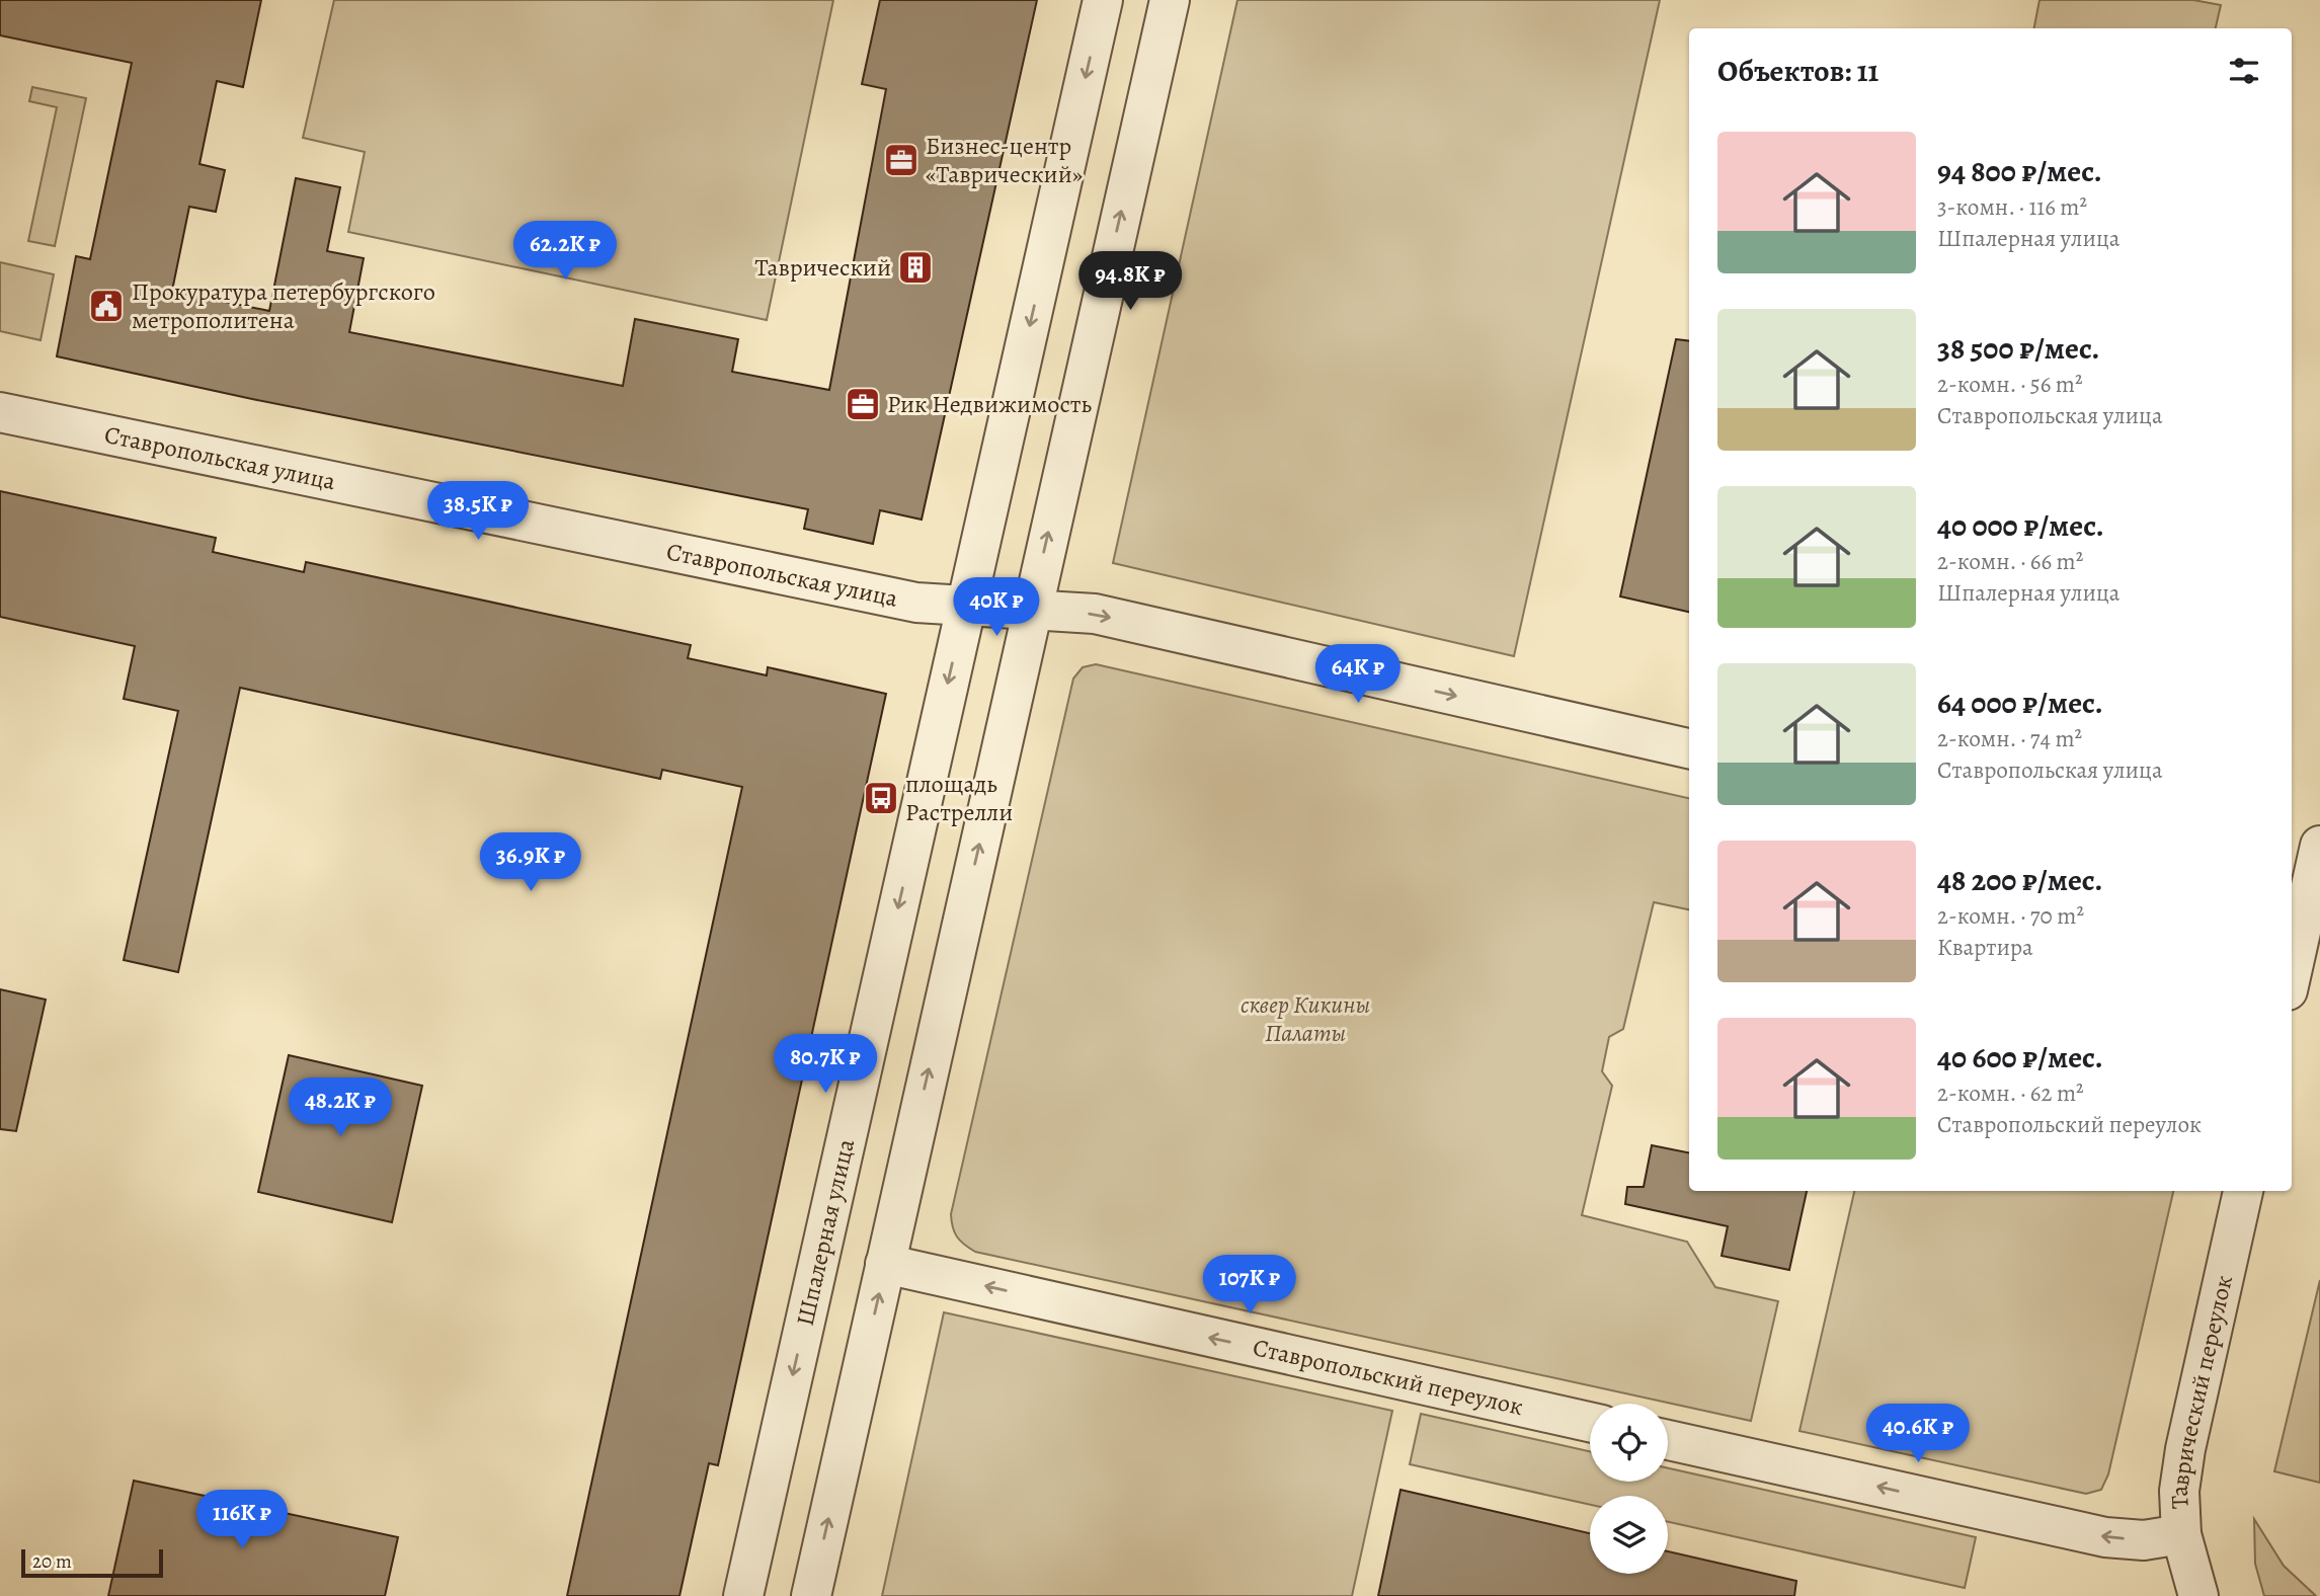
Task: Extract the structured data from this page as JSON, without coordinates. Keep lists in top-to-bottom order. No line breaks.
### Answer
{"streets":{"street":["Ставропольская улица","Шпалерная улица","Ставропольский переулок","Таврический переулок"]},"crossings":[["Ставропольская улица","Шпалерная улица"]],"one_way":["Ставропольская улица","Ставропольский переулок"],"parks":["сквер Кикины Палаты"],"places":{"office":["Бизнес-центр «Таврический»","Рик Недвижимость"],"building":["Таврический"],"public building":["Прокуратура петербургского метрополитена"],"bus stop":["площадь Растрелли"]},"scale_bar":"20 m","page":{"heading":"Объектов: 11","list":[{"name":"94 800 ₽/мес.","note":"3-комн. · 116 m² · Шпалерная улица"},{"name":"38 500 ₽/мес.","note":"2-комн. · 56 m² · Ставропольская улица"},{"name":"40 000 ₽/мес.","note":"2-комн. · 66 m² · Шпалерная улица"},{"name":"64 000 ₽/мес.","note":"2-комн. · 74 m² · Ставропольская улица"},{"name":"48 200 ₽/мес.","note":"2-комн. · 70 m² · Квартира"},{"name":"40 600 ₽/мес.","note":"2-комн. · 62 m² · Ставропольский переулок"}],"price":["62.2K ₽","94.8K ₽","38.5K ₽","40K ₽","64K ₽","36.9K ₽","80.7K ₽","48.2K ₽","107K ₽","40.6K ₽","116K ₽"],"scale":"20 m"}}
